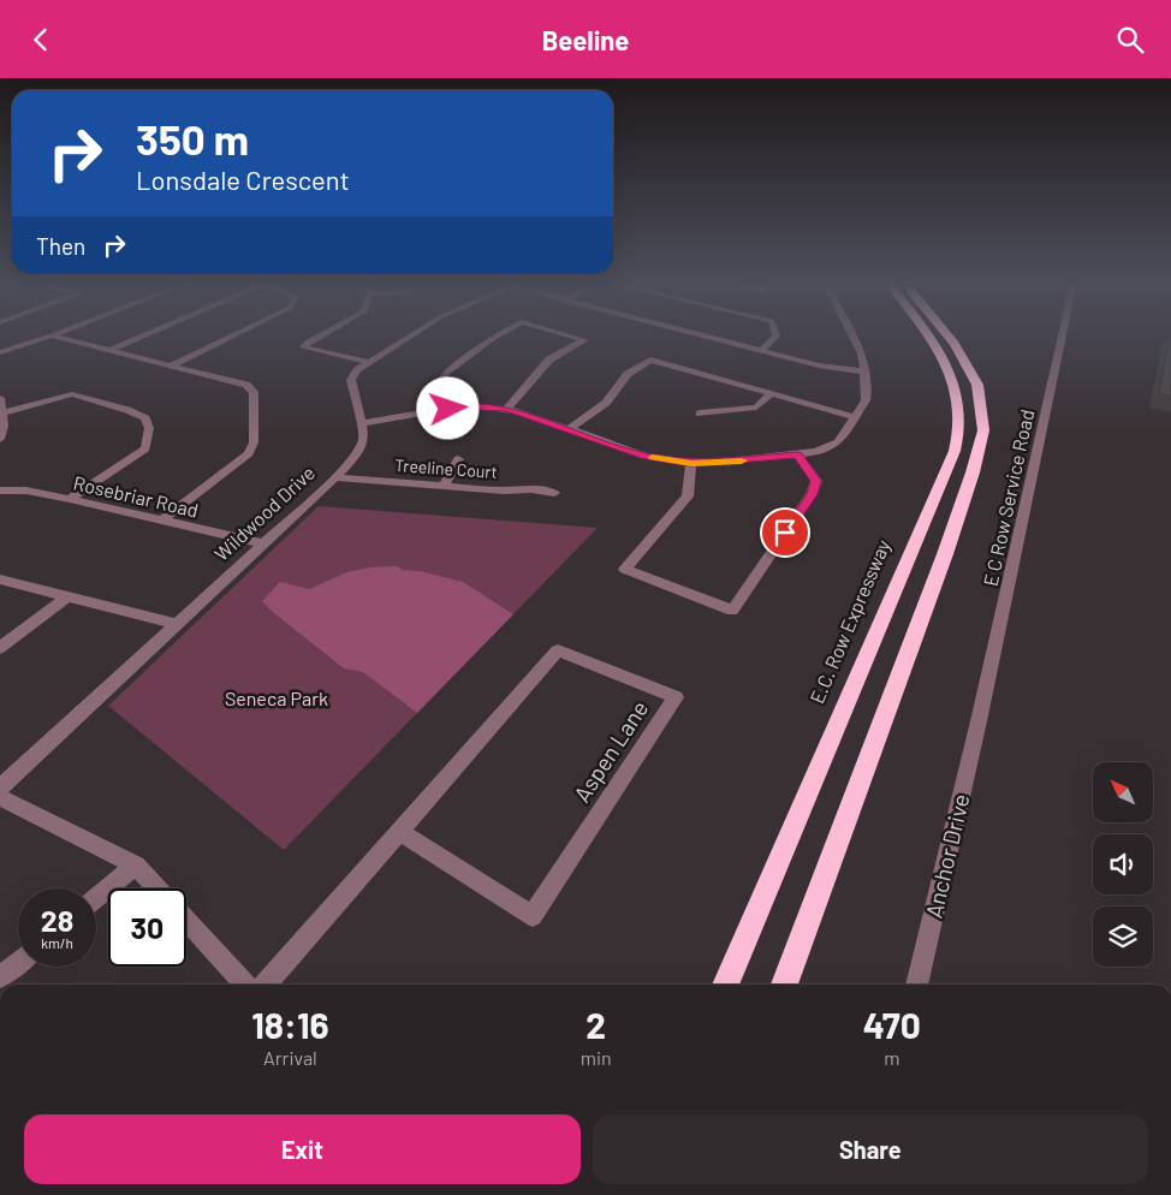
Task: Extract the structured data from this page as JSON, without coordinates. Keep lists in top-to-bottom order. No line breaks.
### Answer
{"streets":{"highway":["E.C. Row Expressway"],"street":["Treeline Court","Rosebriar Road","E C Row Service Road","Wildwood Drive","Aspen Lane","Anchor Drive"]},"crossings":[["Treeline Court","Wildwood Drive"],["Rosebriar Road","Wildwood Drive"],["E C Row Service Road","Anchor Drive"]],"parks":["Seneca Park"],"north":"top left","page":{"header":"Beeline","turn":["350 m","Lonsdale Crescent"],"then":"Then","speed":"28 km/h","limit":"30","eta":["18:16","Arrival","2","min","470","m"],"buttons":["Exit","Share"]}}
